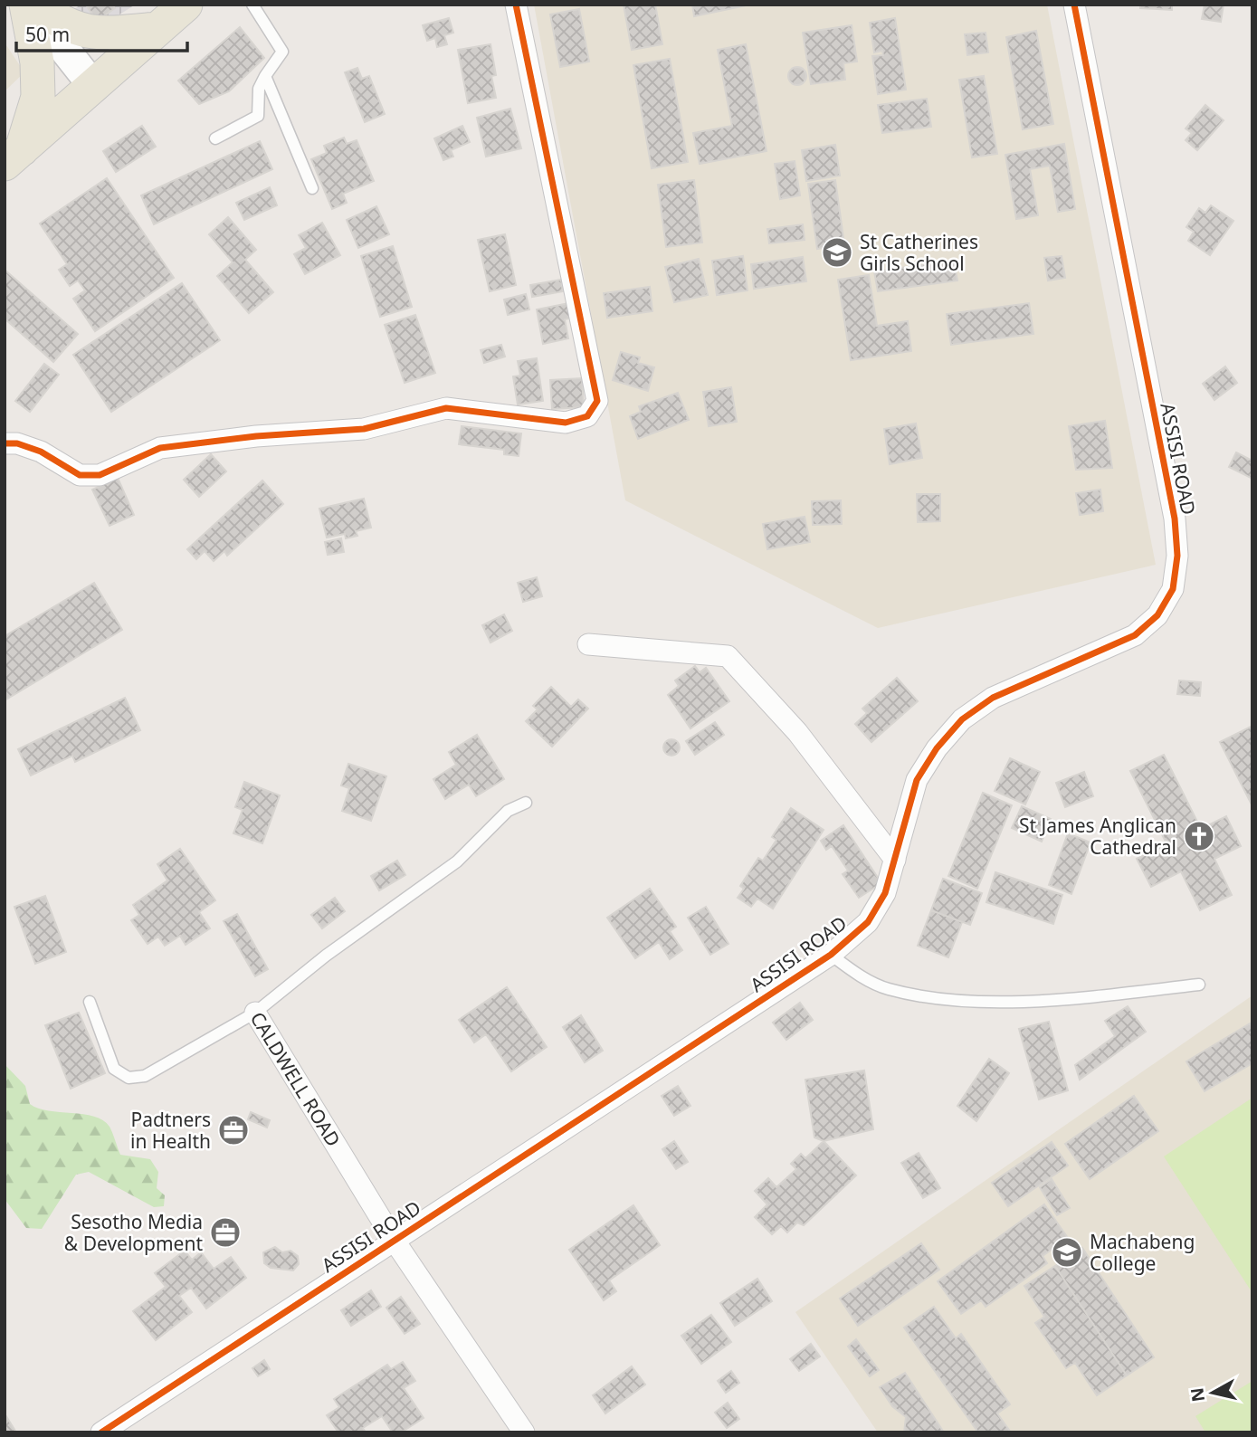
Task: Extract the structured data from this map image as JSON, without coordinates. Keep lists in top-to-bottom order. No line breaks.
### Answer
{"streets":{"street":["ASSISI ROAD","CALDWELL ROAD"]},"crossings":[["ASSISI ROAD","CALDWELL ROAD"]],"places":{"school or university":["St Catherines Girls School","Machabeng College"],"church":["St James Anglican Cathedral"],"office":["Padtners in Health","Sesotho Media & Development"]},"scale_bar":"50 m","north":"left"}
